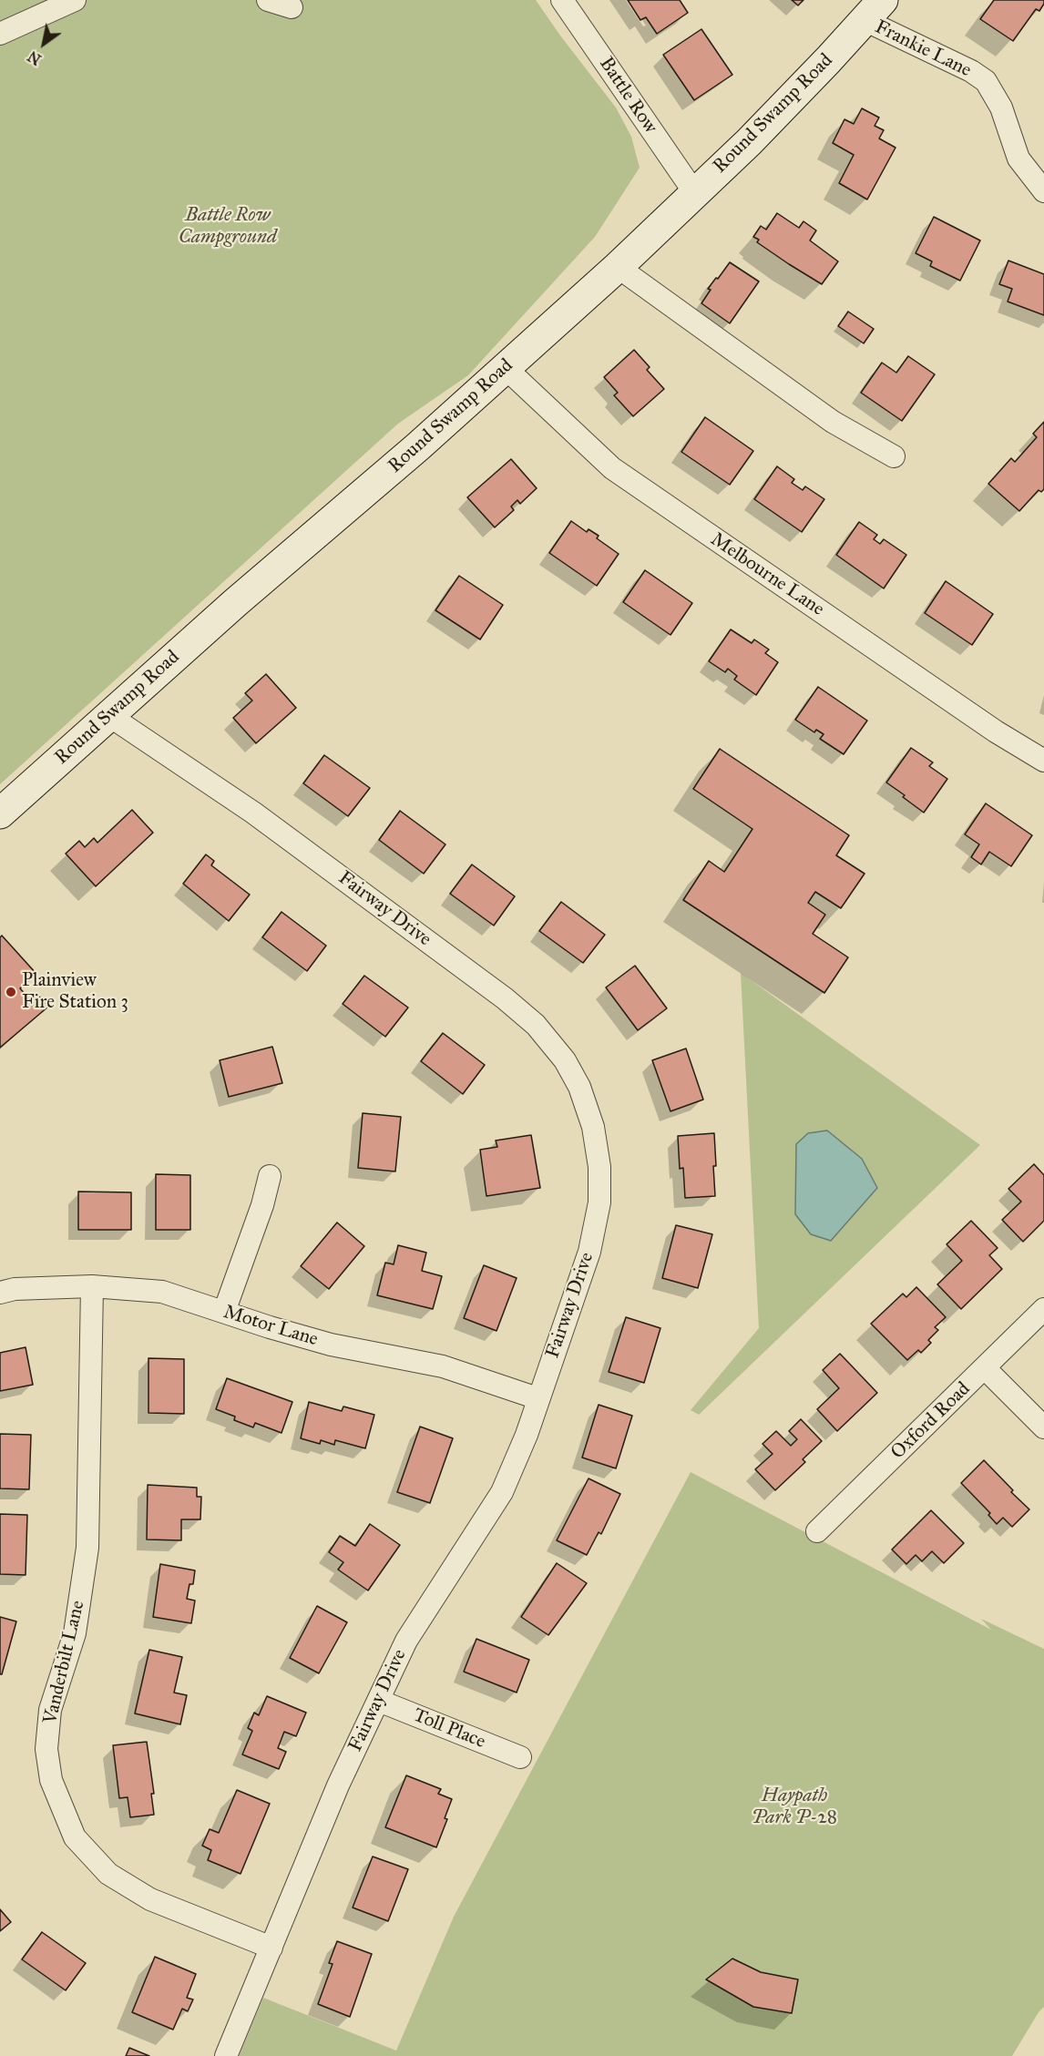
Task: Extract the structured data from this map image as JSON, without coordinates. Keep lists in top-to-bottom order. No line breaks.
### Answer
{"streets":{"main road":["Round Swamp Road"],"street":["Frankie Lane","Battle Row","Melbourne Lane","Fairway Drive","Motor Lane","Oxford Road","Vanderbilt Lane","Toll Place"]},"crossings":[["Frankie Lane","Round Swamp Road"],["Battle Row","Round Swamp Road"],["Round Swamp Road","Melbourne Lane"],["Round Swamp Road","Fairway Drive"],["Fairway Drive","Motor Lane"],["Fairway Drive","Vanderbilt Lane"],["Fairway Drive","Toll Place"],["Motor Lane","Vanderbilt Lane"]],"parks":["Battle Row Campground","Haypath Park P-28"],"places":["Plainview Fire Station 3"],"north":"bottom left"}
